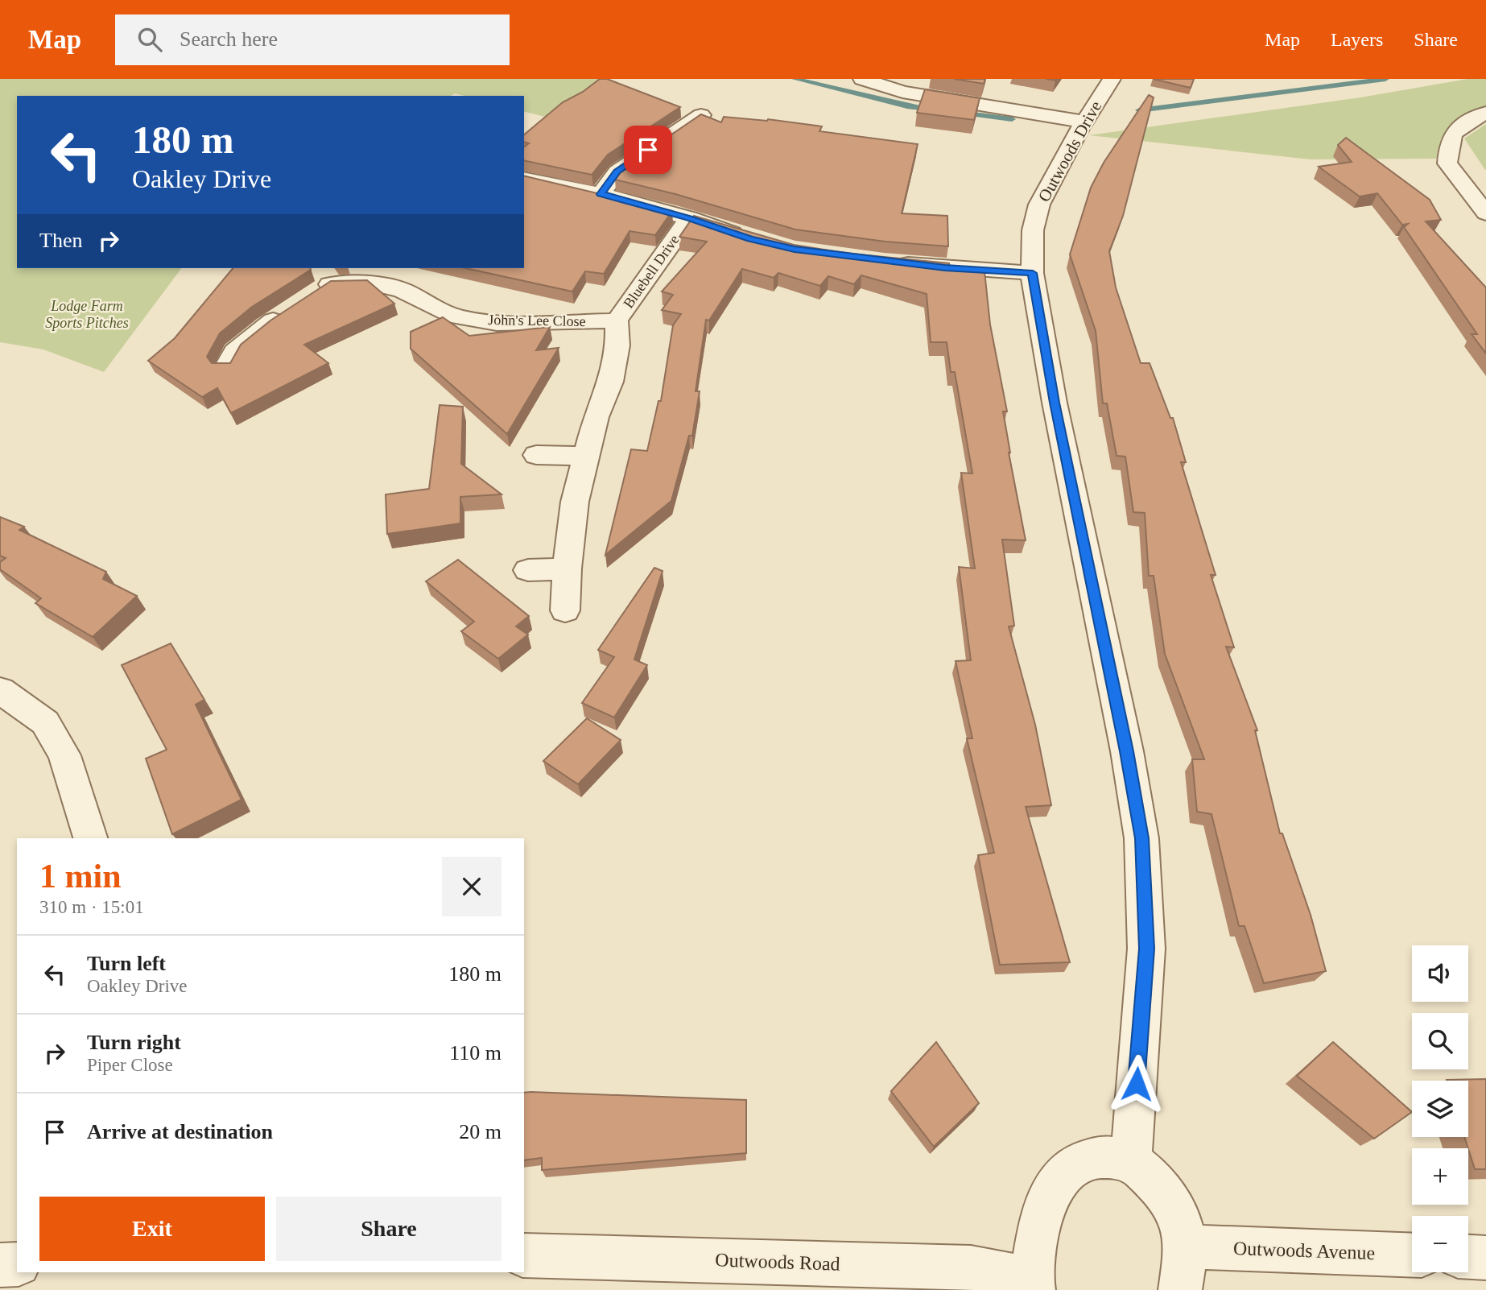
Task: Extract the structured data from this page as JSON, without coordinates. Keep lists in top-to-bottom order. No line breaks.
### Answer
{"streets":{"street":["Outwoods Drive","Bluebell Drive","John's Lee Close","Outwoods Avenue","Outwoods Road"]},"crossings":[["Bluebell Drive","John's Lee Close"]],"parks":["Lodge Farm Sports Pitches"],"page":{"header":"Map","search":"Search here","nav":["Map","Layers","Share"],"turn":["180 m","Oakley Drive"],"then":"Then","heading":["1 min","310 m · 15:01"],"list":[{"name":"Turn left","note":"Oakley Drive","value":"180 m"},{"name":"Turn right","note":"Piper Close","value":"110 m"},{"name":"Arrive at destination","value":"20 m"}],"map_buttons":["+","−"],"buttons":["Exit","Share"]}}
